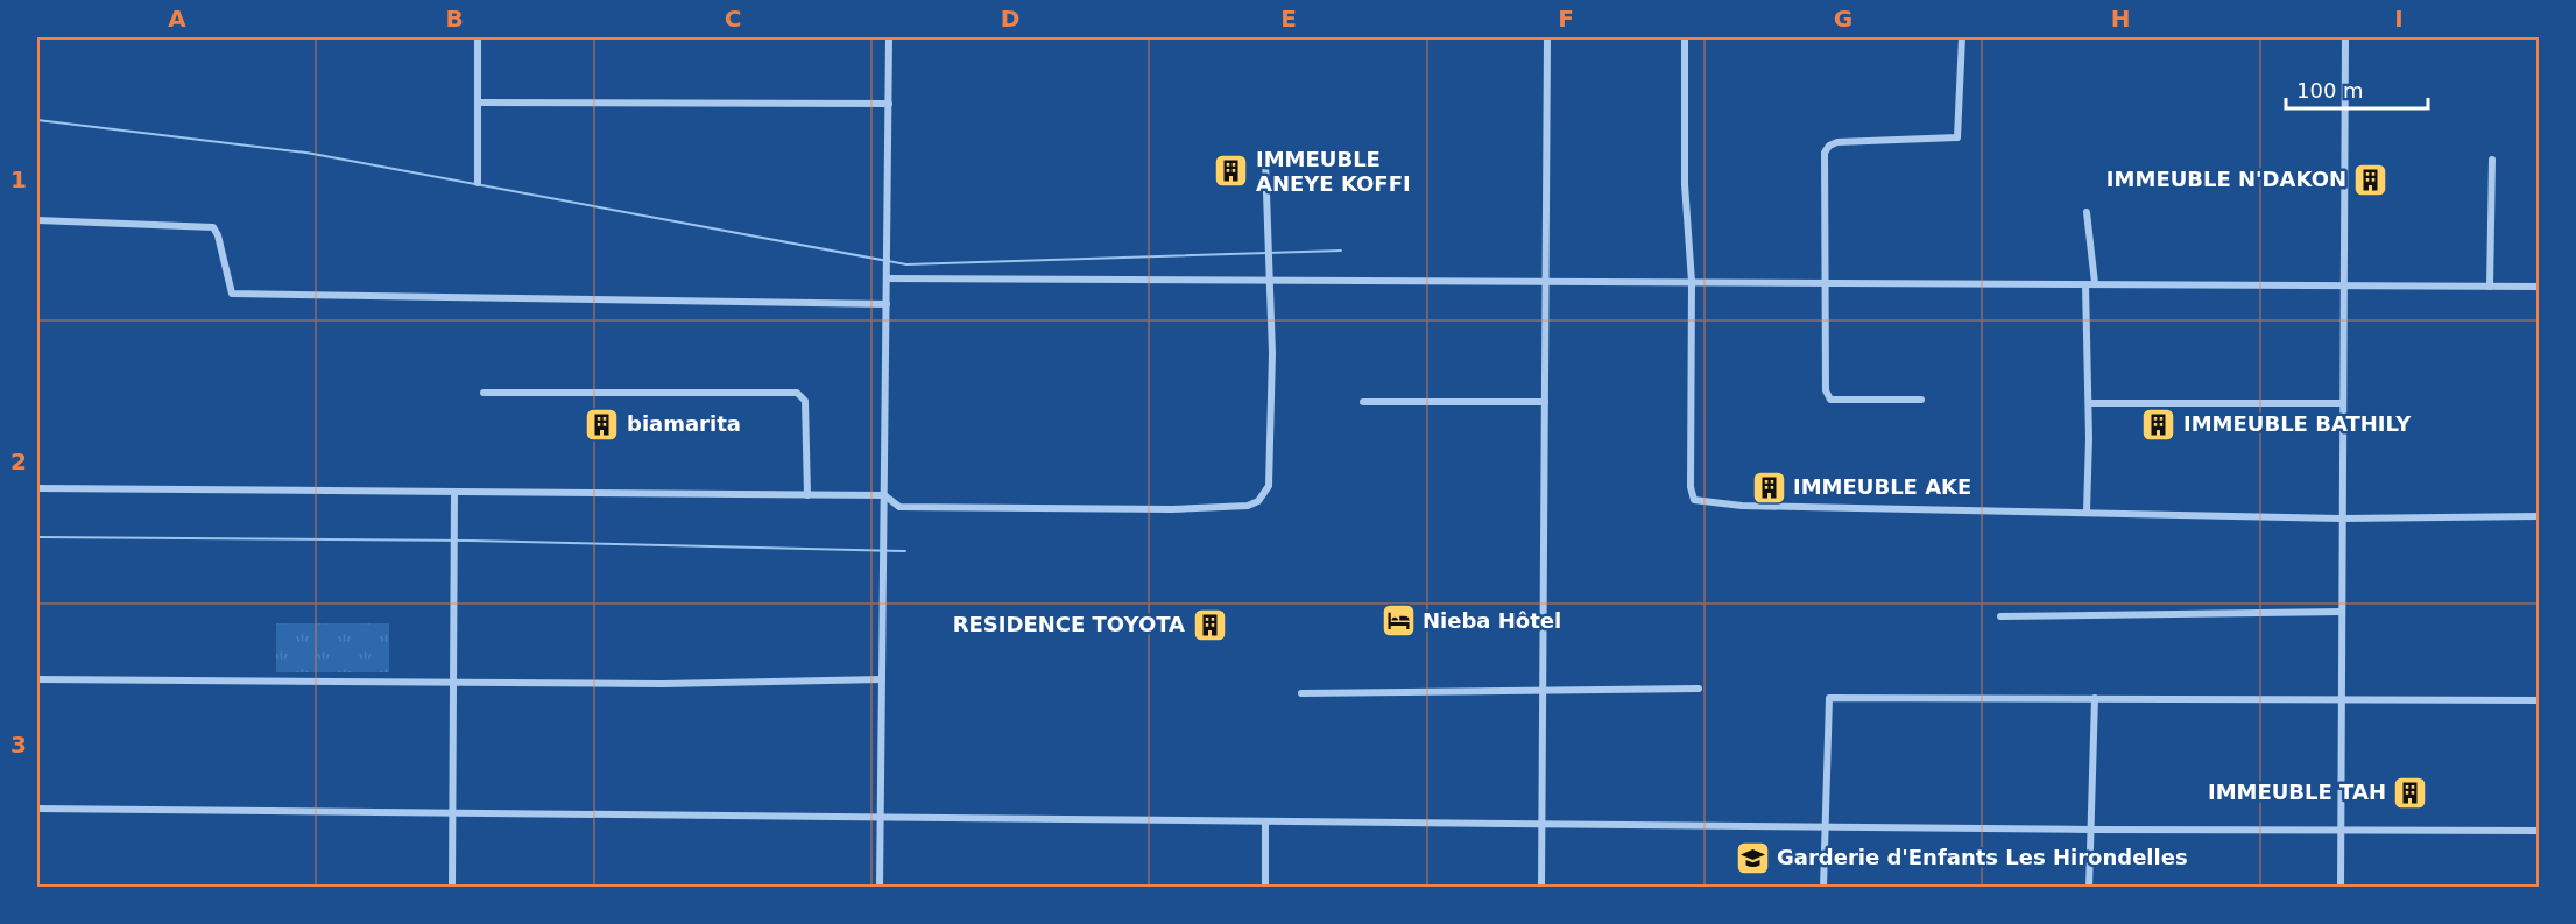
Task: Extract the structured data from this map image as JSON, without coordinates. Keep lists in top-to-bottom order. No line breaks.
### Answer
{"places":{"building":["IMMEUBLE ANEYE KOFFI","IMMEUBLE N'DAKON","biamarita","IMMEUBLE BATHILY","IMMEUBLE AKE","RESIDENCE TOYOTA","IMMEUBLE TAH"],"hotel":["Nieba Hôtel"],"school or university":["Garderie d'Enfants Les Hirondelles"]},"scale_bar":"100 m","grid":{"columns":["A","B","C","D","E","F","G","H","I"],"rows":["1","2","3"]}}
